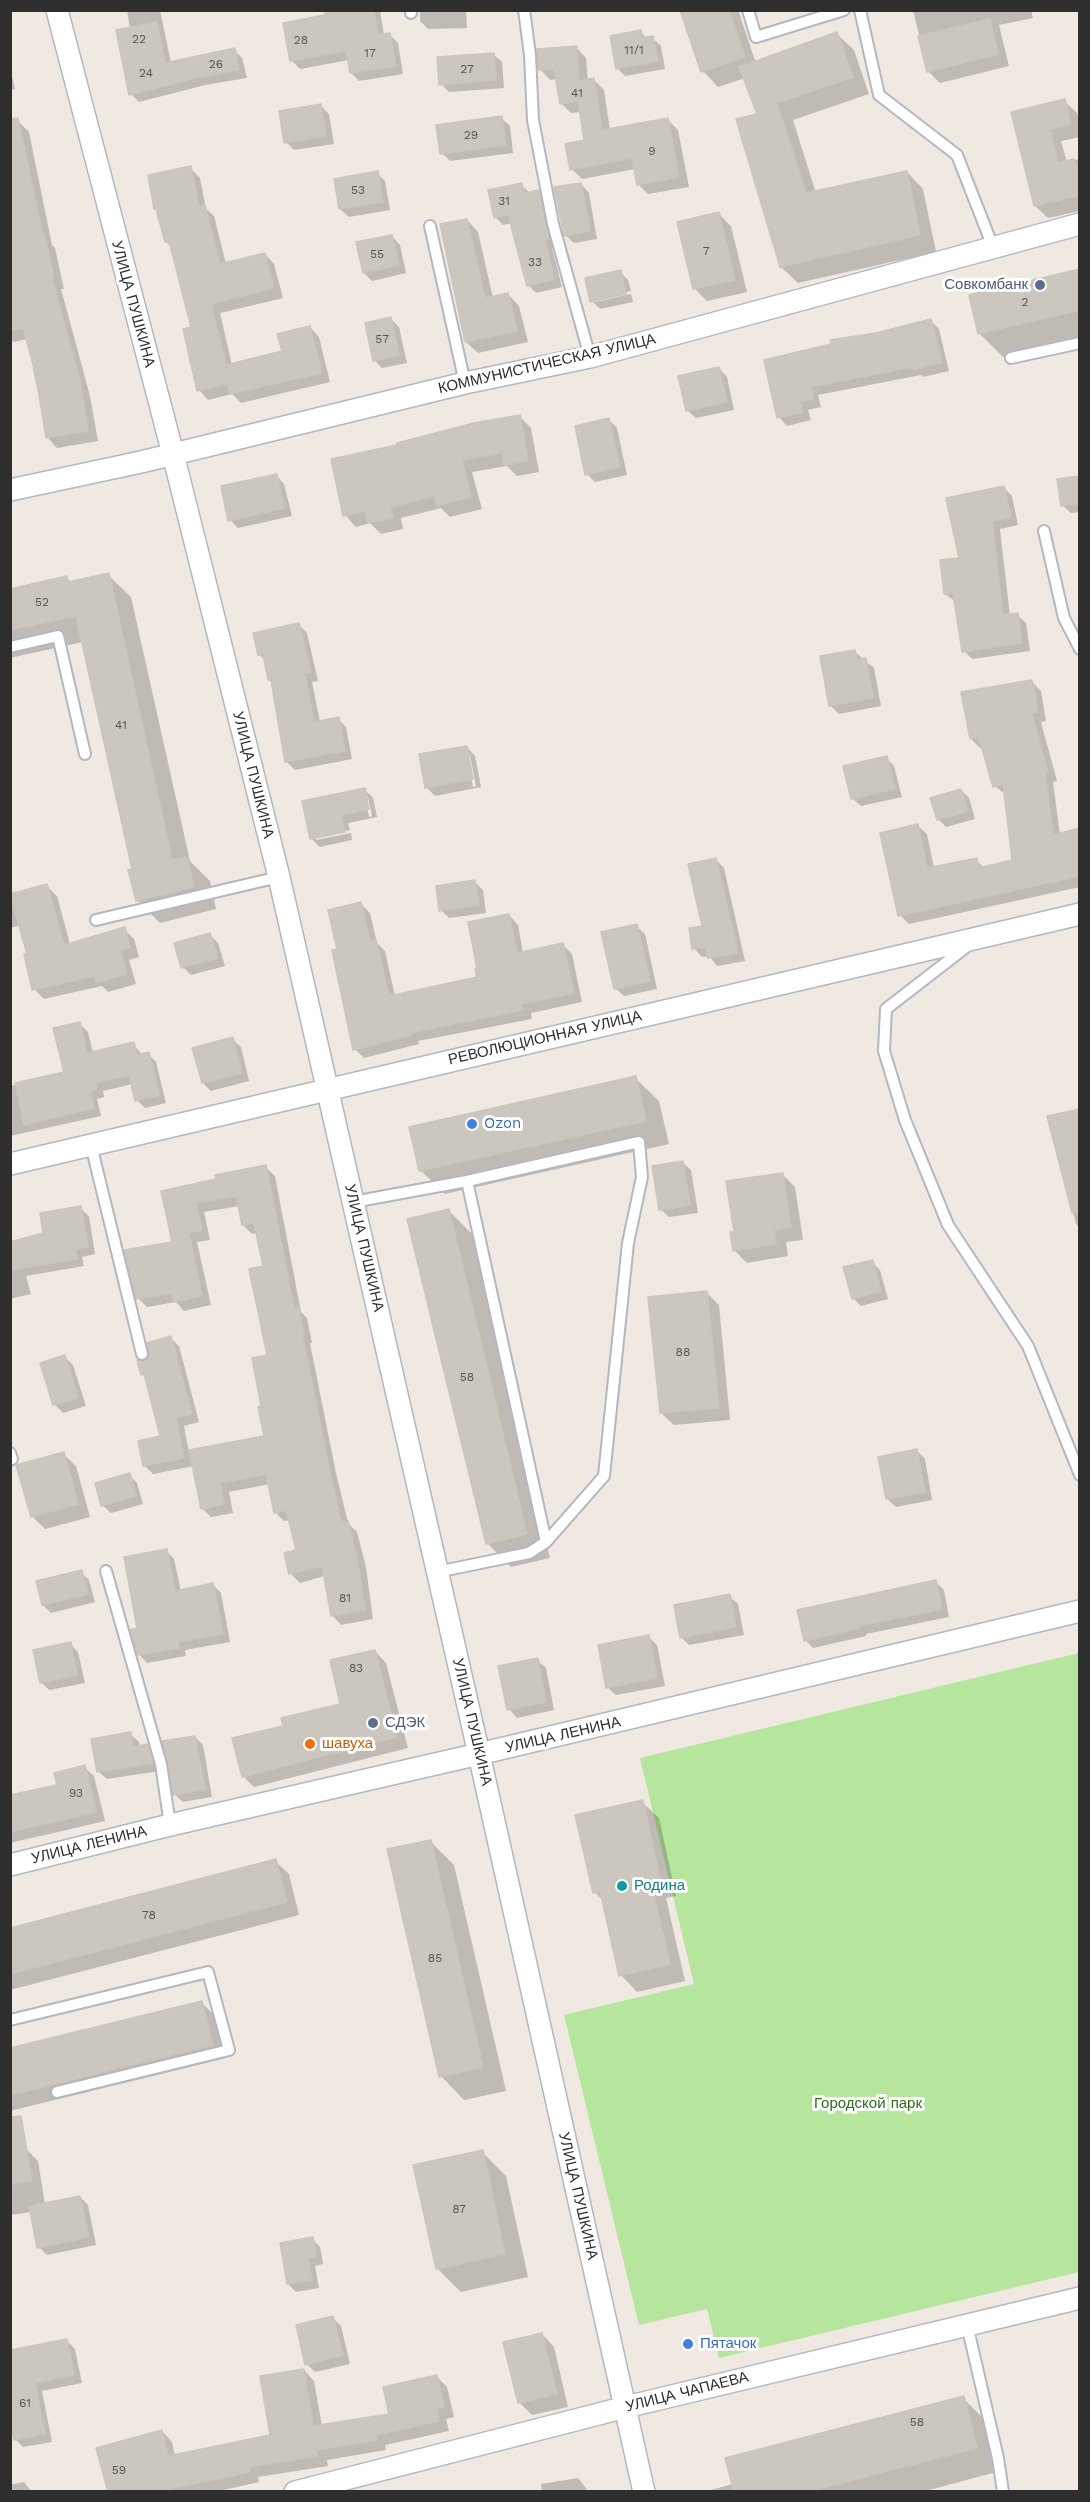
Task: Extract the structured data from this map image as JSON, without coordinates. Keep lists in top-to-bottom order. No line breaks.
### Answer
{"streets":{"street":["УЛИЦА ПУШКИНА","КОММУНИСТИЧЕСКАЯ УЛИЦА","РЕВОЛЮЦИОННАЯ УЛИЦА","УЛИЦА ЛЕНИНА","УЛИЦА ЧАПАЕВА"]},"crossings":[["УЛИЦА ПУШКИНА","КОММУНИСТИЧЕСКАЯ УЛИЦА"],["УЛИЦА ПУШКИНА","РЕВОЛЮЦИОННАЯ УЛИЦА"],["УЛИЦА ПУШКИНА","УЛИЦА ЛЕНИНА"],["УЛИЦА ПУШКИНА","УЛИЦА ЧАПАЕВА"]],"parks":["Городской парк"],"places":["Совкомбанк","Ozon","СДЭК","шавуха","Родина","Пятачок"],"house_numbers":["22","28","11/1","17","26","27","24","41","29","9","53","31","7","55","33","2","57","52","41","88","58","81","83","93","78","85","87","61","58","59"]}
